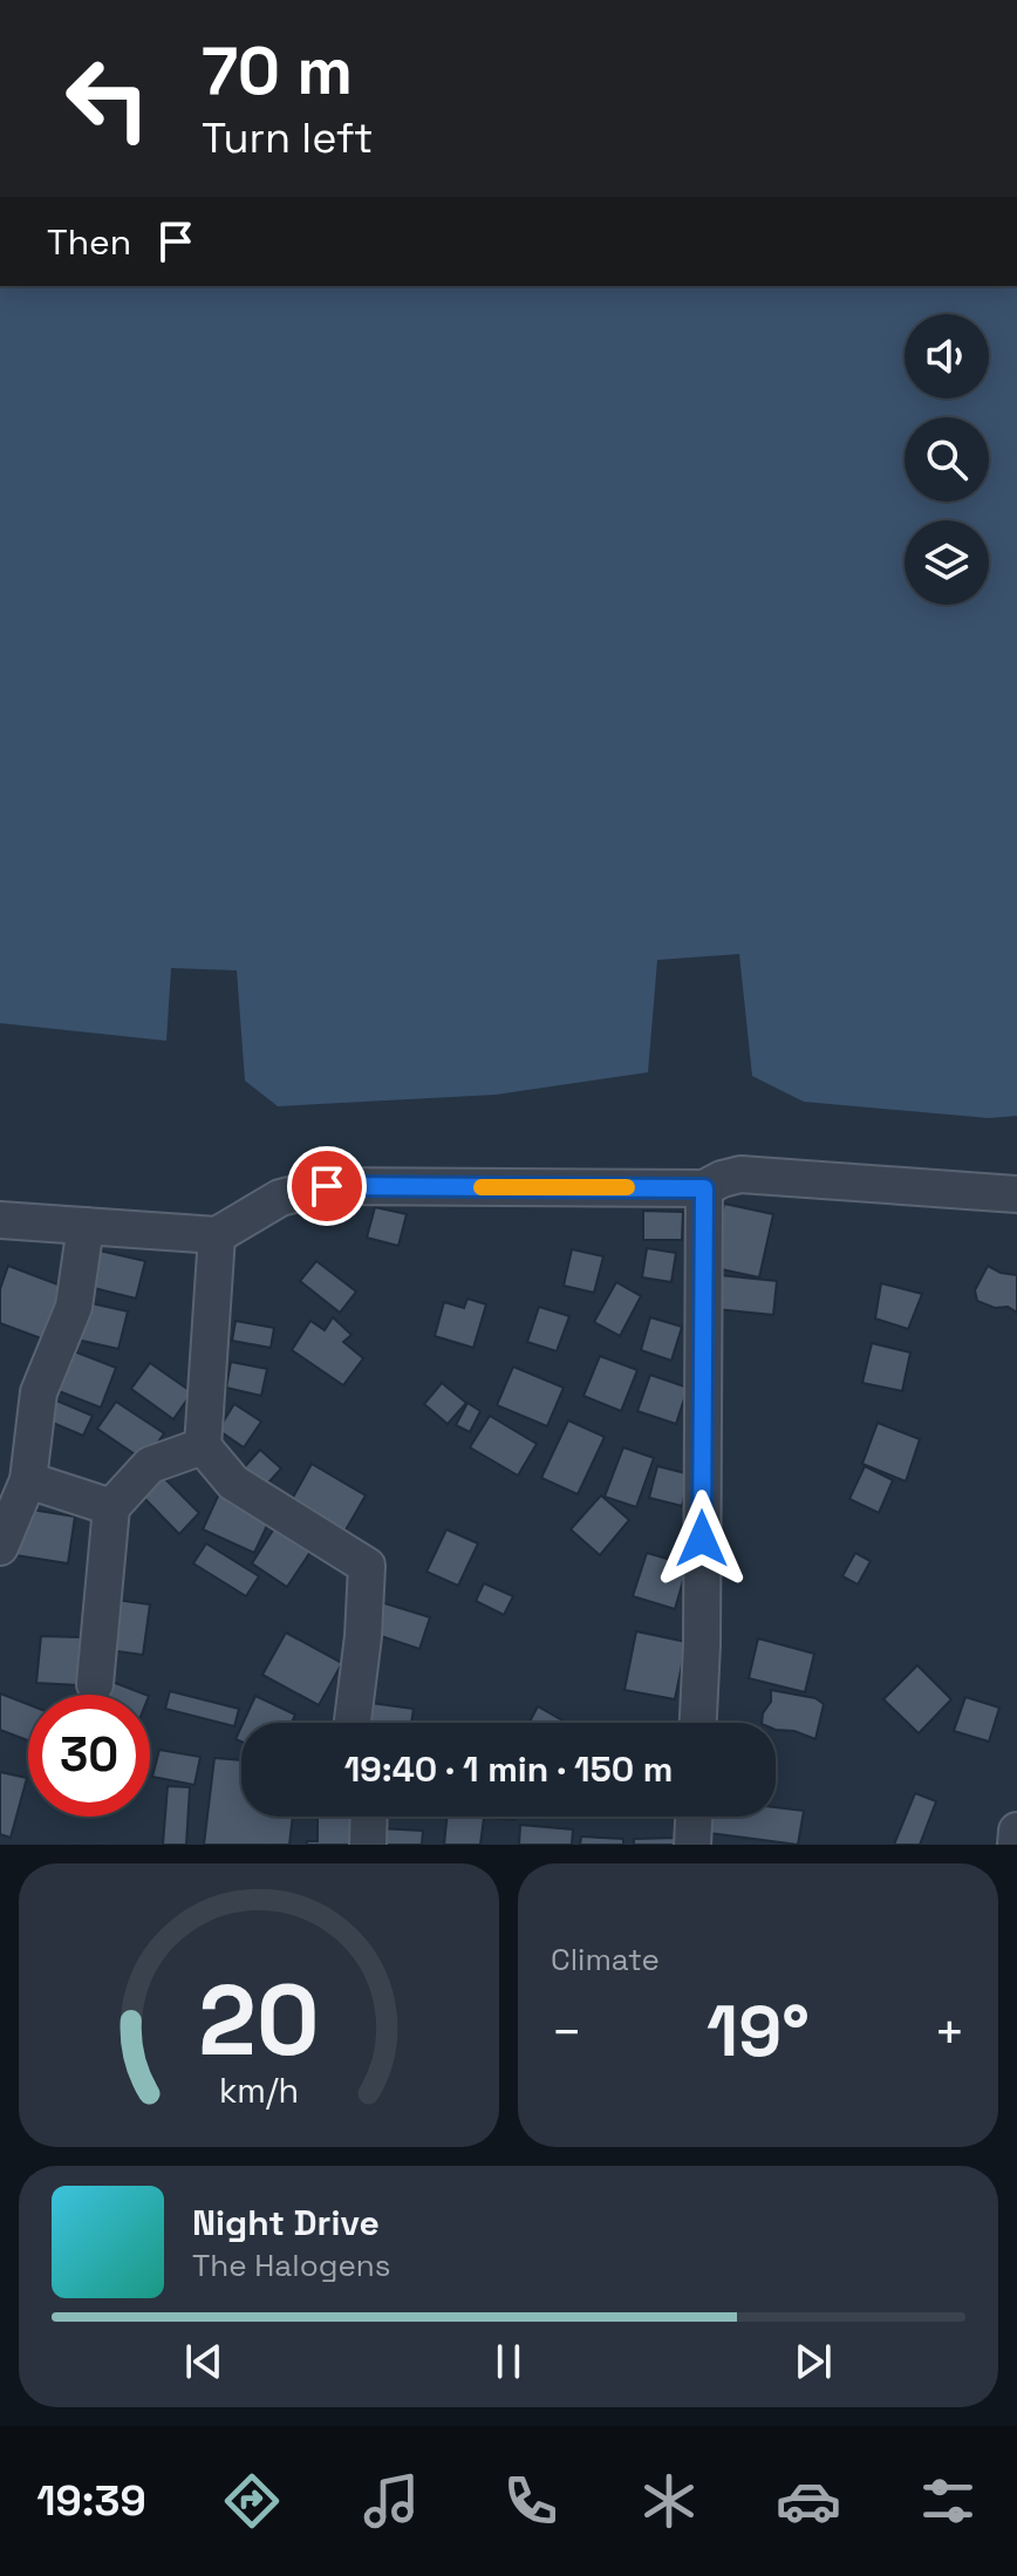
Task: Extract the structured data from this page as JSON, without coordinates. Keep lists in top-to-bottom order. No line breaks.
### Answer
{"page":{"turn":["70 m","Turn left"],"then":"Then","limit":"30","trip":"19:40 · 1 min · 150 m","tile":"Climate","heat":["−","19°","+"],"song":["Night Drive","The Halogens"],"tabs":"19:39","gauge":["20","km/h"]}}
